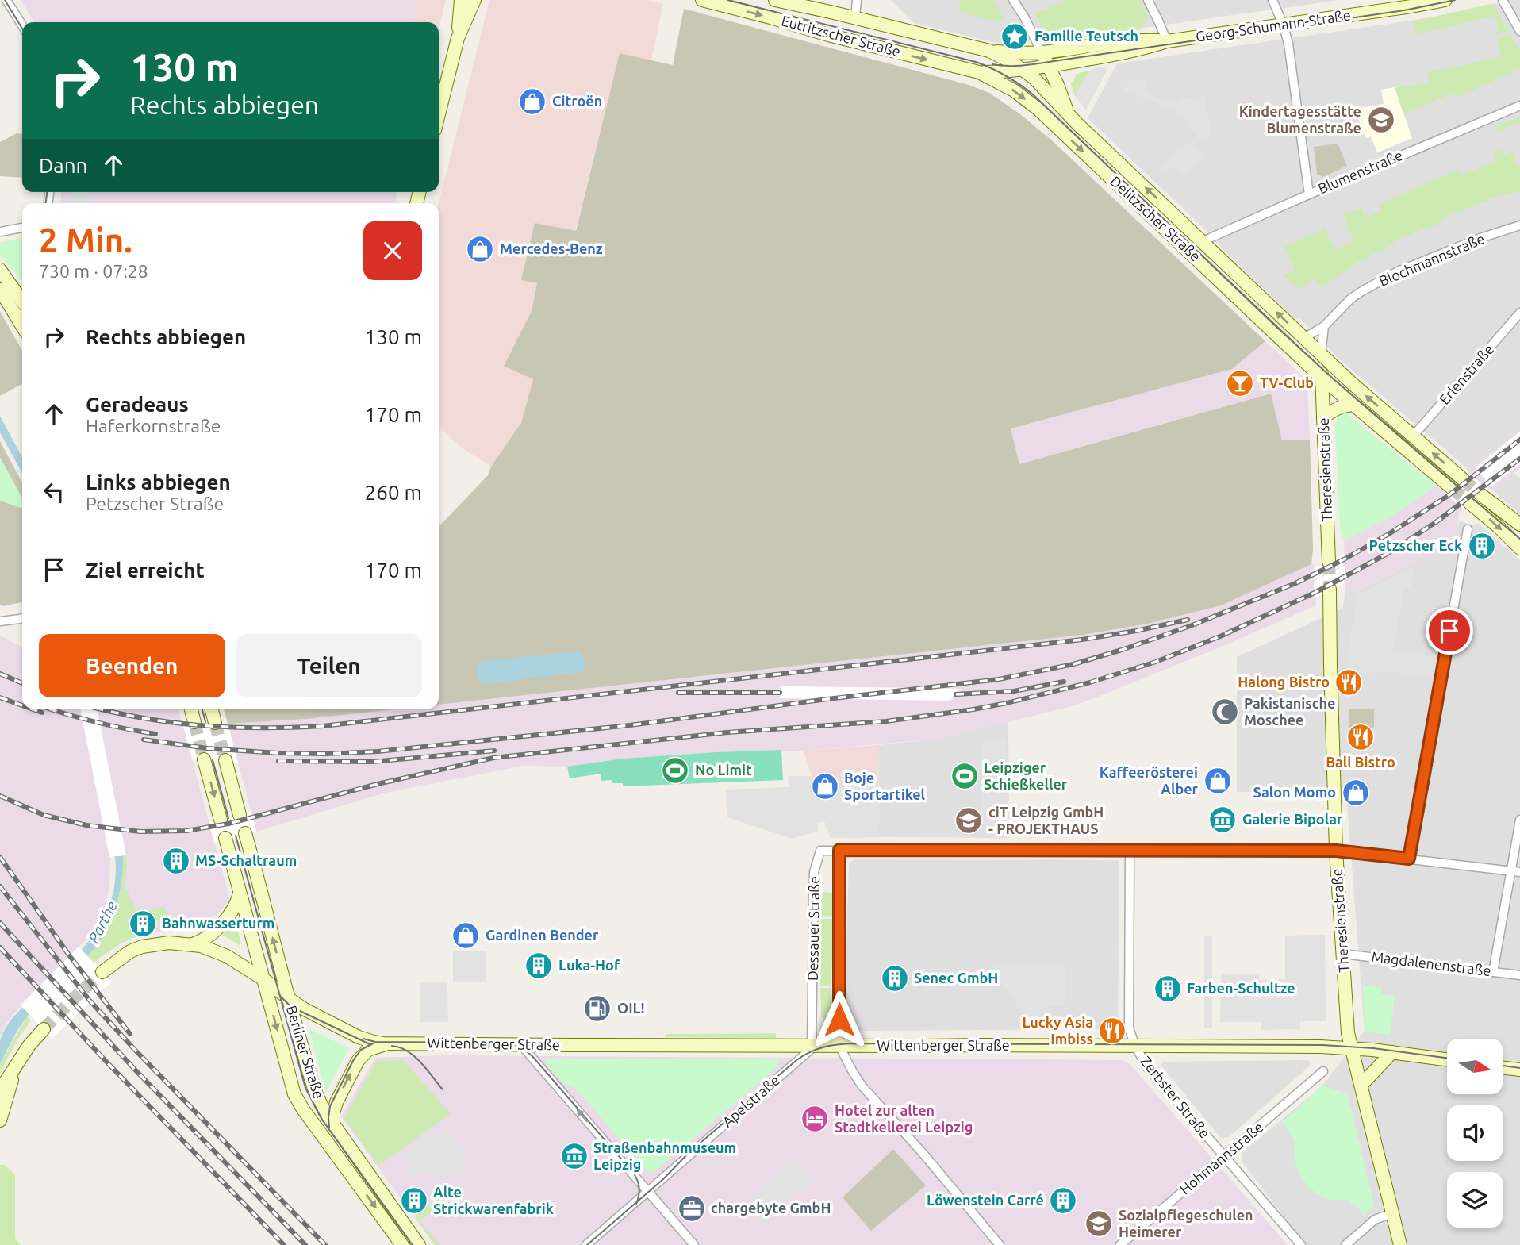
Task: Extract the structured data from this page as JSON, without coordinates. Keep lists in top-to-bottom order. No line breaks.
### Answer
{"streets":{"main road":["Georg-Schumann-Straße","Eutritzscher Straße","Delitzscher Straße","Theresienstraße","Wittenberger Straße","Berliner Straße"],"street":["Blumenstraße","Blochmannstraße","Erlenstraße","Dessauer Straße","Magdalenenstraße","Zerbster Straße","Apelstraße","Hohmannstraße"]},"crossings":[["Georg-Schumann-Straße","Eutritzscher Straße"],["Georg-Schumann-Straße","Delitzscher Straße"],["Eutritzscher Straße","Delitzscher Straße"],["Blumenstraße","Delitzscher Straße"],["Delitzscher Straße","Blochmannstraße"],["Delitzscher Straße","Erlenstraße"],["Delitzscher Straße","Theresienstraße"],["Theresienstraße","Magdalenenstraße"],["Theresienstraße","Wittenberger Straße"],["Dessauer Straße","Wittenberger Straße"],["Dessauer Straße","Apelstraße"],["Wittenberger Straße","Berliner Straße"],["Wittenberger Straße","Zerbster Straße"],["Wittenberger Straße","Apelstraße"],["Zerbster Straße","Hohmannstraße"]],"water":["Parthe"],"places":{"place":["Familie Teutsch"],"shop":["Citroën","Mercedes-Benz","Kaffeerösterei Alber","Boje Sportartikel","Salon Momo","Gardinen Bender"],"school or university":["Kindertagesstätte Blumenstraße","ciT Leipzig GmbH - PROJEKTHAUS","Sozialpflegeschulen Heimerer"],"bar":["TV-Club"],"building":["Petzscher Eck","MS-Schaltraum","Bahnwasserturm","Luka-Hof","Senec GmbH","Farben-Schultze","Alte Strickwarenfabrik","Löwenstein Carré"],"restaurant":["Halong Bistro","Bali Bistro","Lucky Asia Imbiss"],"mosque":["Pakistanische Moschee"],"sports":["No Limit","Leipziger Schießkeller"],"museum":["Galerie Bipolar","Straßenbahnmuseum Leipzig"],"fuel station":["OIL!"],"hotel":["Hotel zur alten Stadtkellerei Leipzig"],"office":["chargebyte GmbH"]},"north":"right","page":{"turn":["130 m","Rechts abbiegen"],"then":"Dann","heading":["2 Min.","730 m · 07:28"],"list":[{"name":"Rechts abbiegen","value":"130 m"},{"name":"Geradeaus","note":"Haferkornstraße","value":"170 m"},{"name":"Links abbiegen","note":"Petzscher Straße","value":"260 m"},{"name":"Ziel erreicht","value":"170 m"}],"buttons":["Beenden","Teilen"]}}
